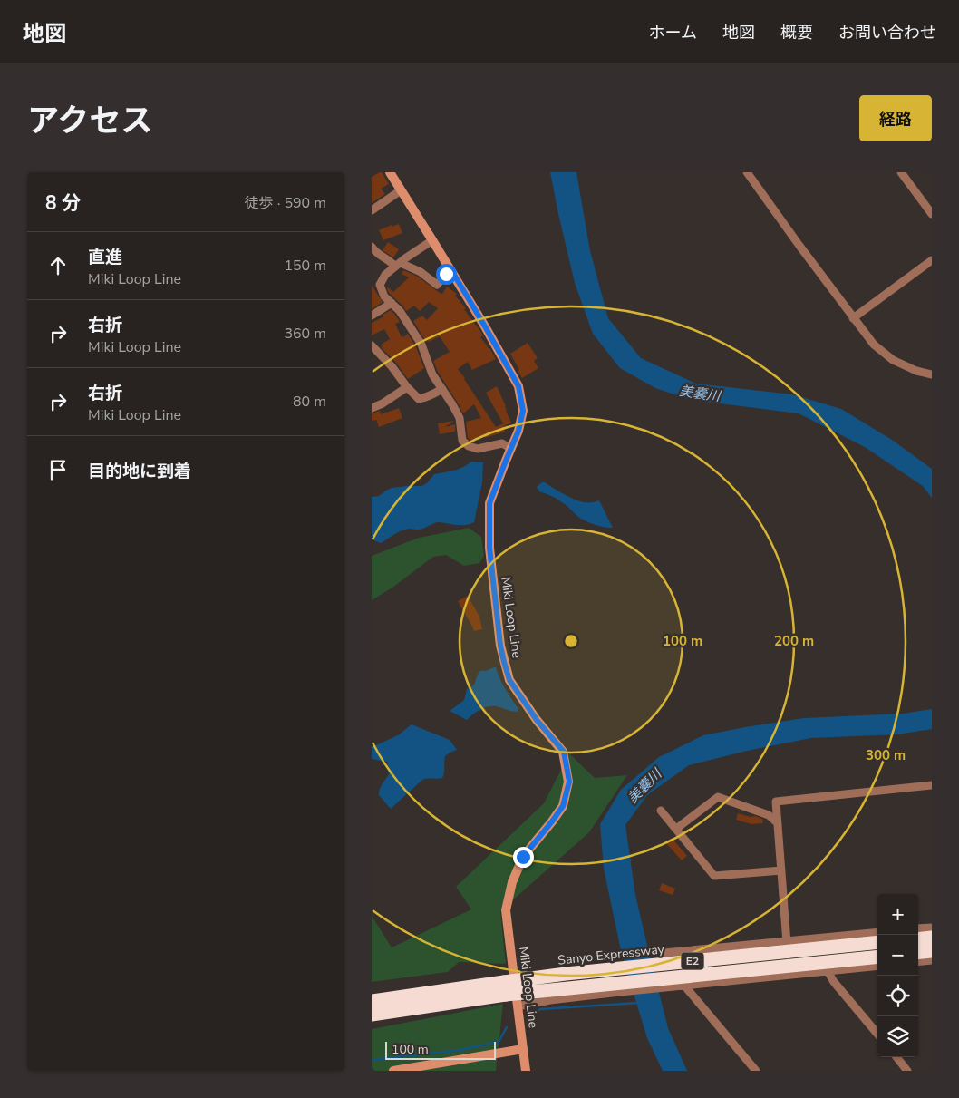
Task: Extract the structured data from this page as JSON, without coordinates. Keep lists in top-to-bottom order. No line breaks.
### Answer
{"streets":{"highway":["Sanyo Expressway","E2"],"main road":["Miki Loop Line"]},"water":["美嚢川"],"scale_bar":"100 m","page":{"header":"地図","nav":["ホーム","地図","概要","お問い合わせ"],"title":"アクセス","buttons":"経路","heading":["8 分","徒歩 · 590 m"],"list":[["直進","Miki Loop Line","150 m"],["右折","Miki Loop Line","360 m"],["右折","Miki Loop Line","80 m"],"目的地に到着"],"map_buttons":["+","−"],"scale":"100 m"},"rings":["100 m","200 m","300 m"]}
